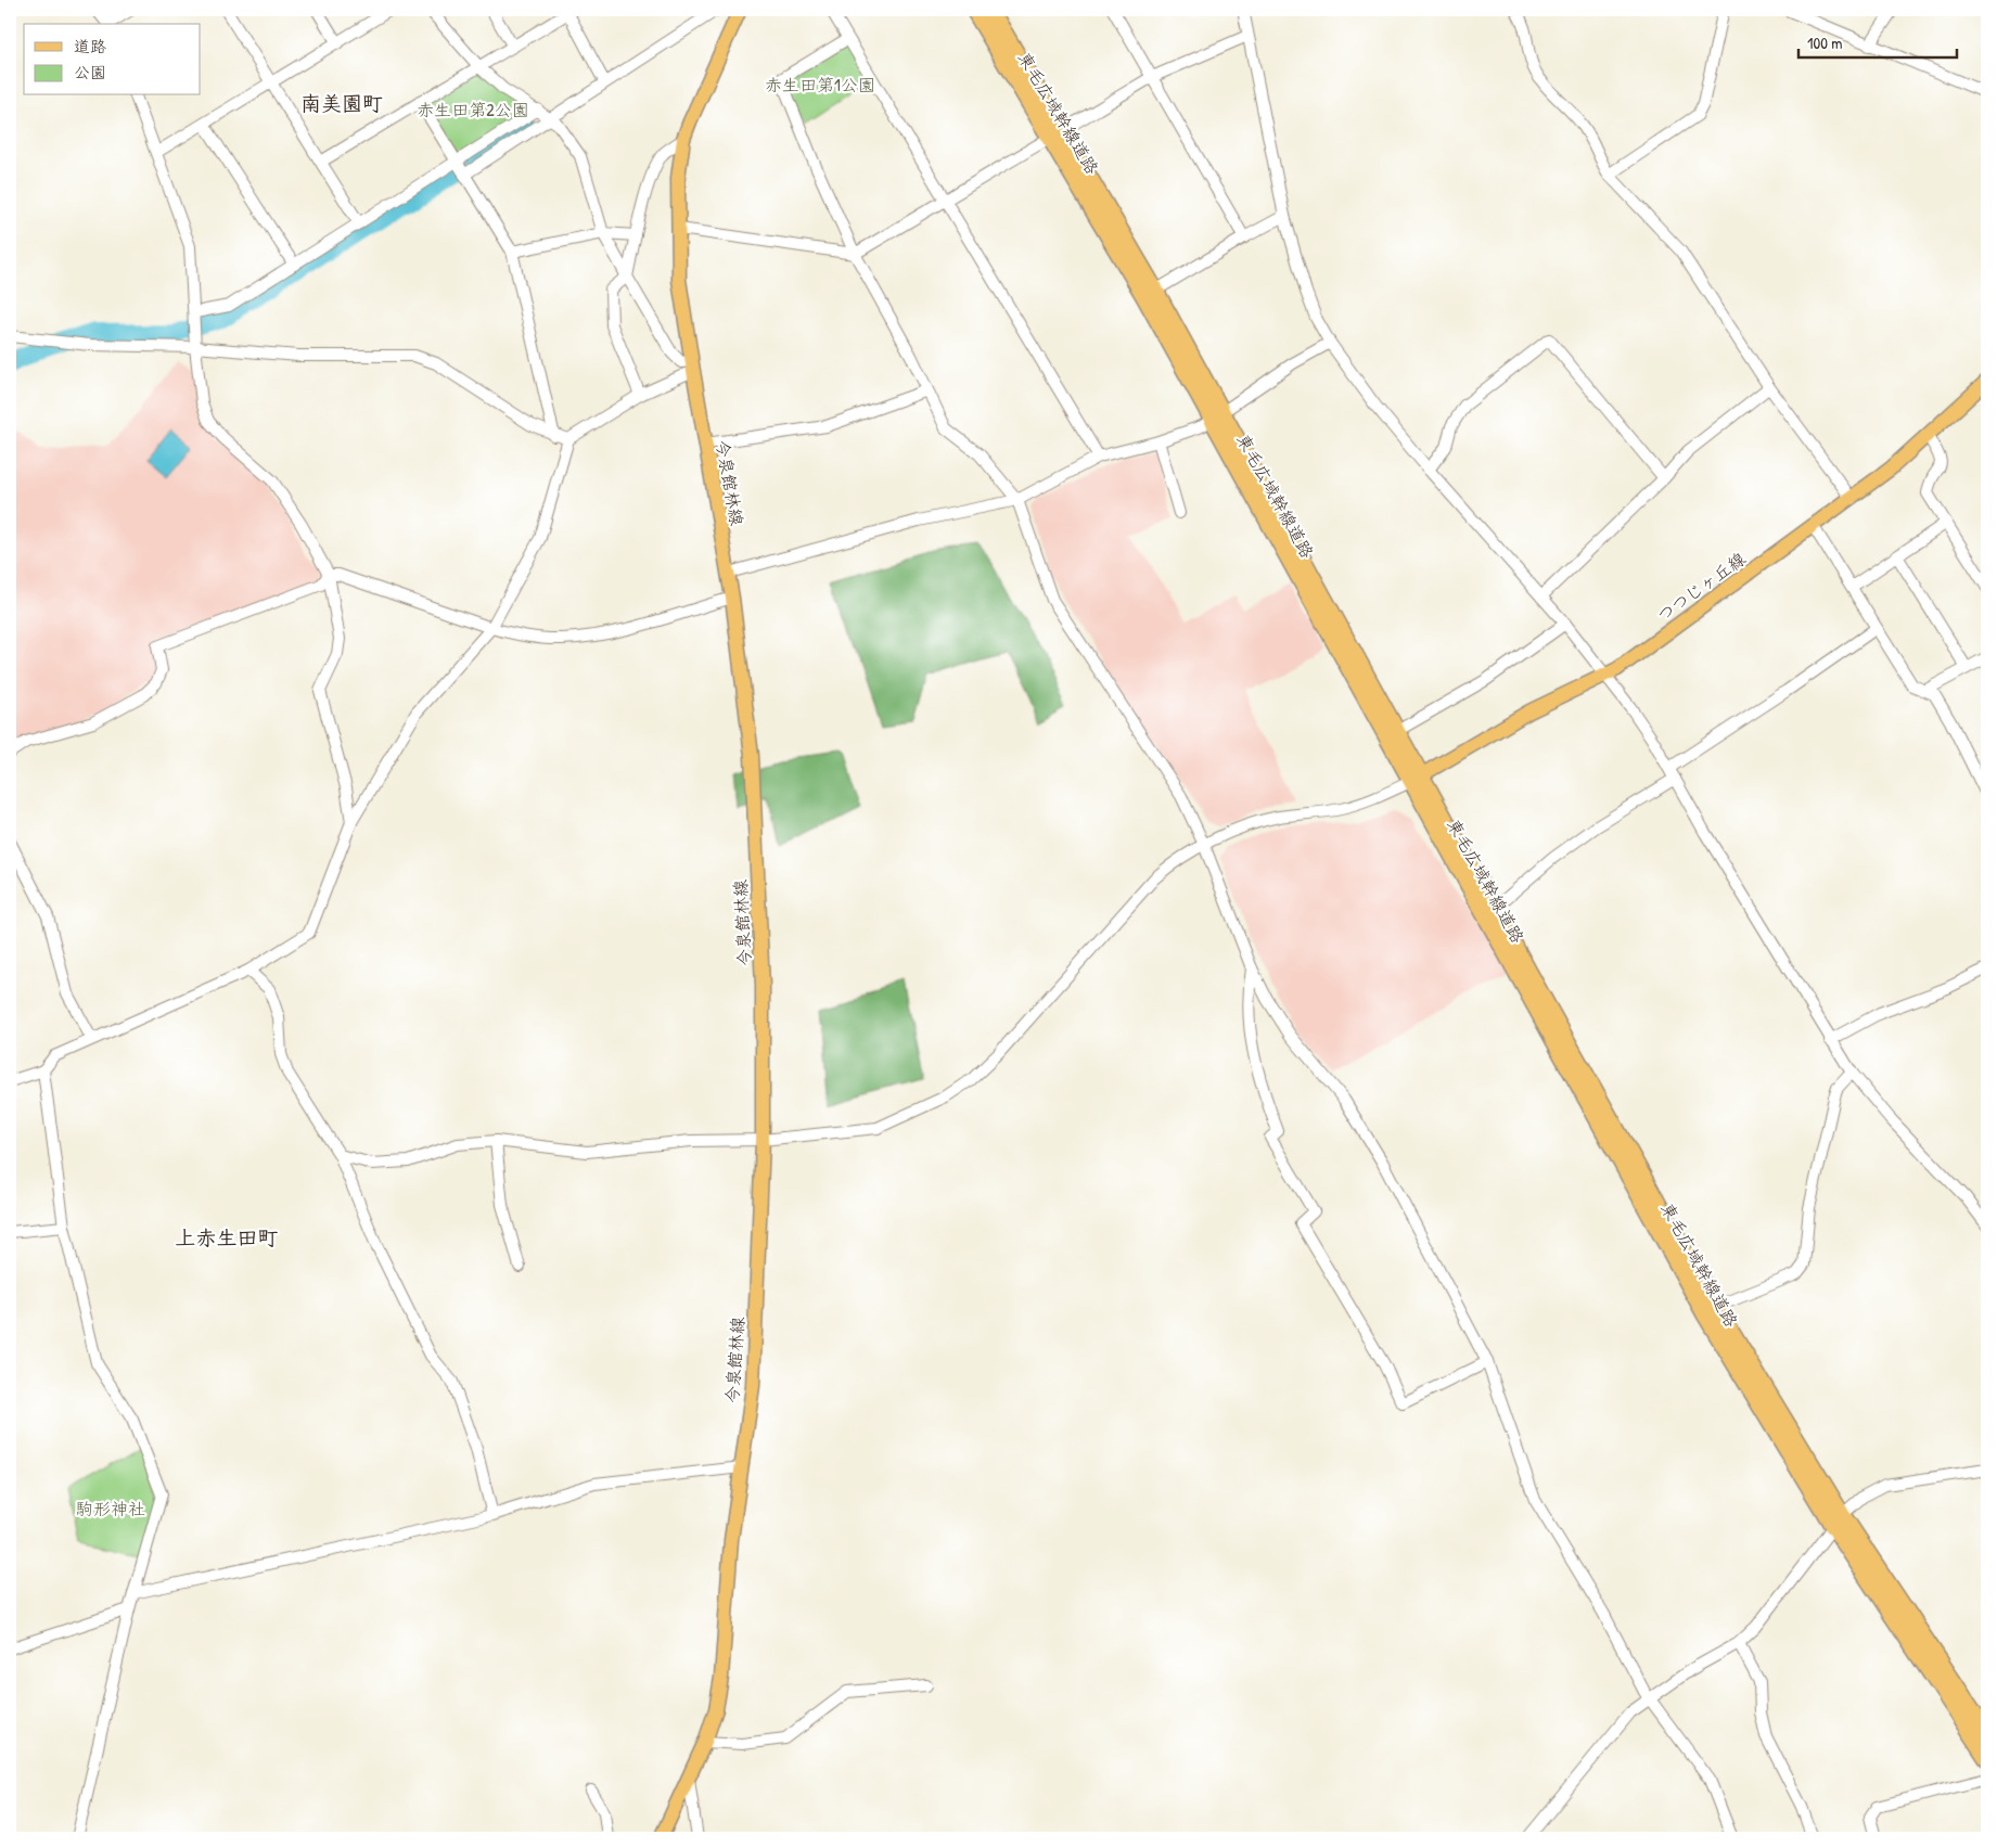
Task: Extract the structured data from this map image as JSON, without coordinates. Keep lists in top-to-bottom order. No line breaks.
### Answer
{"streets":{"highway":["東毛広域幹線道路"],"main road":["今泉館林線","つつじヶ丘線"]},"crossings":[["東毛広域幹線道路","つつじヶ丘線"]],"districts":["南美園町","上赤生田町"],"parks":["赤生田第1公園","赤生田第2公園","駒形神社"],"legend":["道路","公園"],"scale_bar":"100 m"}
